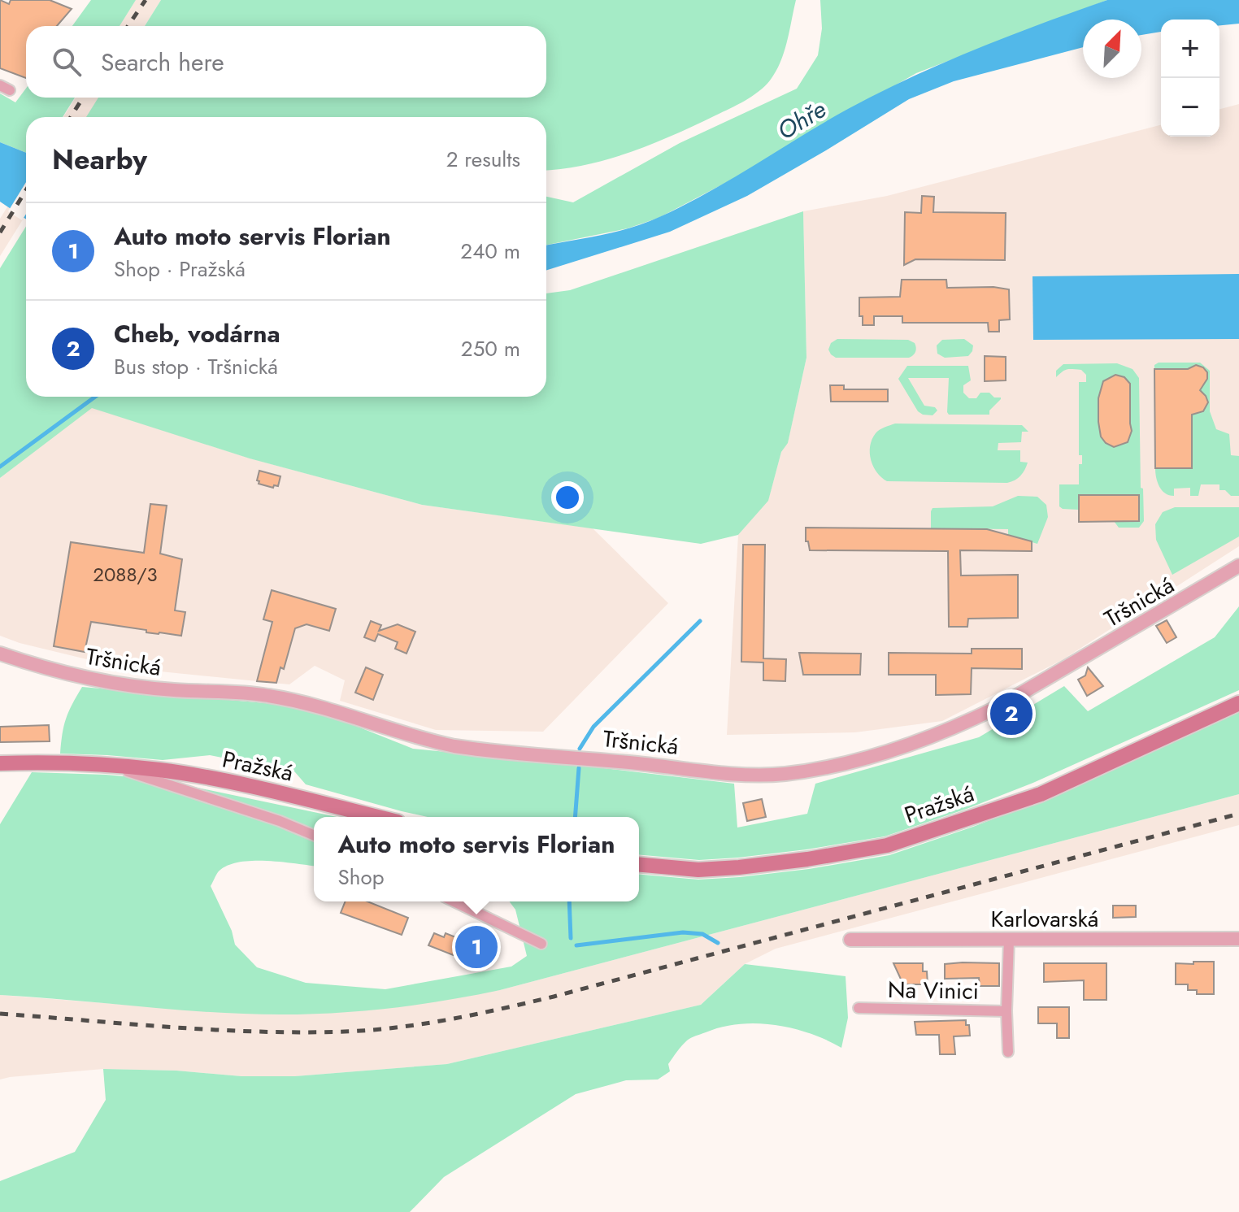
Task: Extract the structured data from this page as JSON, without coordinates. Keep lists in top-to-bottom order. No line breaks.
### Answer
{"streets":{"main road":["Pražská"],"street":["Tršnická","Karlovarská","Na Vinici"]},"crossings":[["Karlovarská","Na Vinici"]],"water":["Ohře"],"house_numbers":["2088/3"],"north":"top right","page":{"map_buttons":["+","−"],"search":"Search here","heading":["Nearby","2 results"],"list":[{"mark":"1","name":"Auto moto servis Florian","note":"Shop · Pražská","value":"240 m"},{"mark":"2","name":"Cheb, vodárna","note":"Bus stop · Tršnická","value":"250 m"}],"pins":["2","1"],"popup":["Auto moto servis Florian","Shop"]}}
